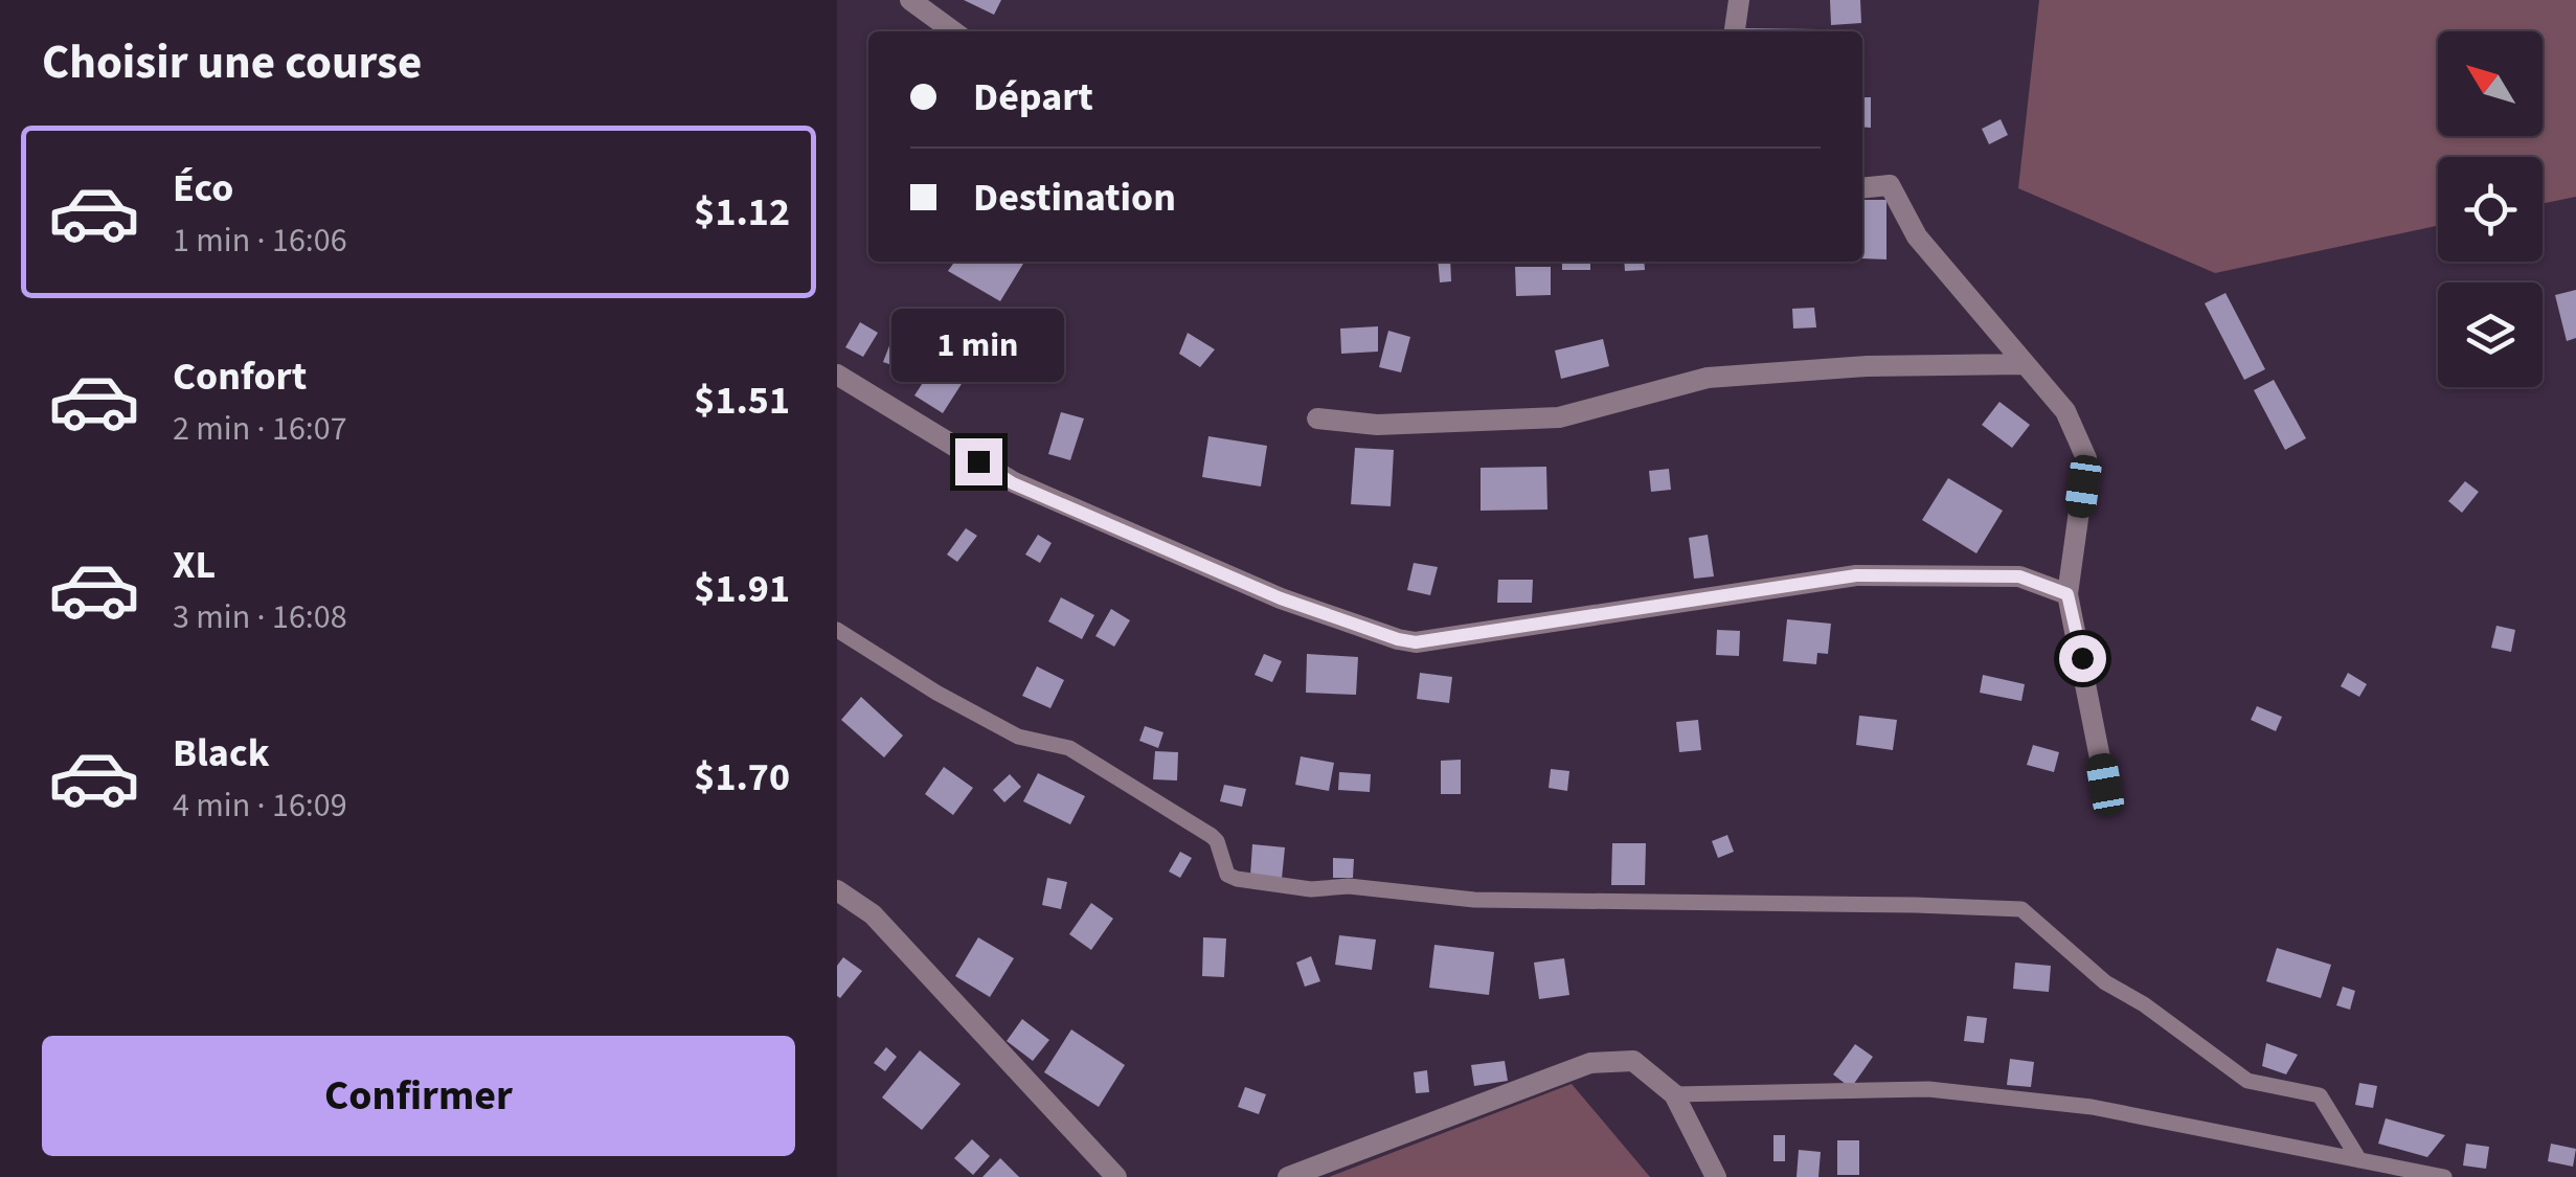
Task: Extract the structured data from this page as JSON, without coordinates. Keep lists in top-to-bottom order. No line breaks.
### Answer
{"north":"top left","page":{"heading":"Choisir une course","banner":["Départ","Destination"],"list":[{"name":"Éco","note":"1 min · 16:06","value":"$1.12"},{"name":"Confort","note":"2 min · 16:07","value":"$1.51"},{"name":"XL","note":"3 min · 16:08","value":"$1.91"},{"name":"Black","note":"4 min · 16:09","value":"$1.70"}],"bubble":"1 min","buttons":"Confirmer"}}
